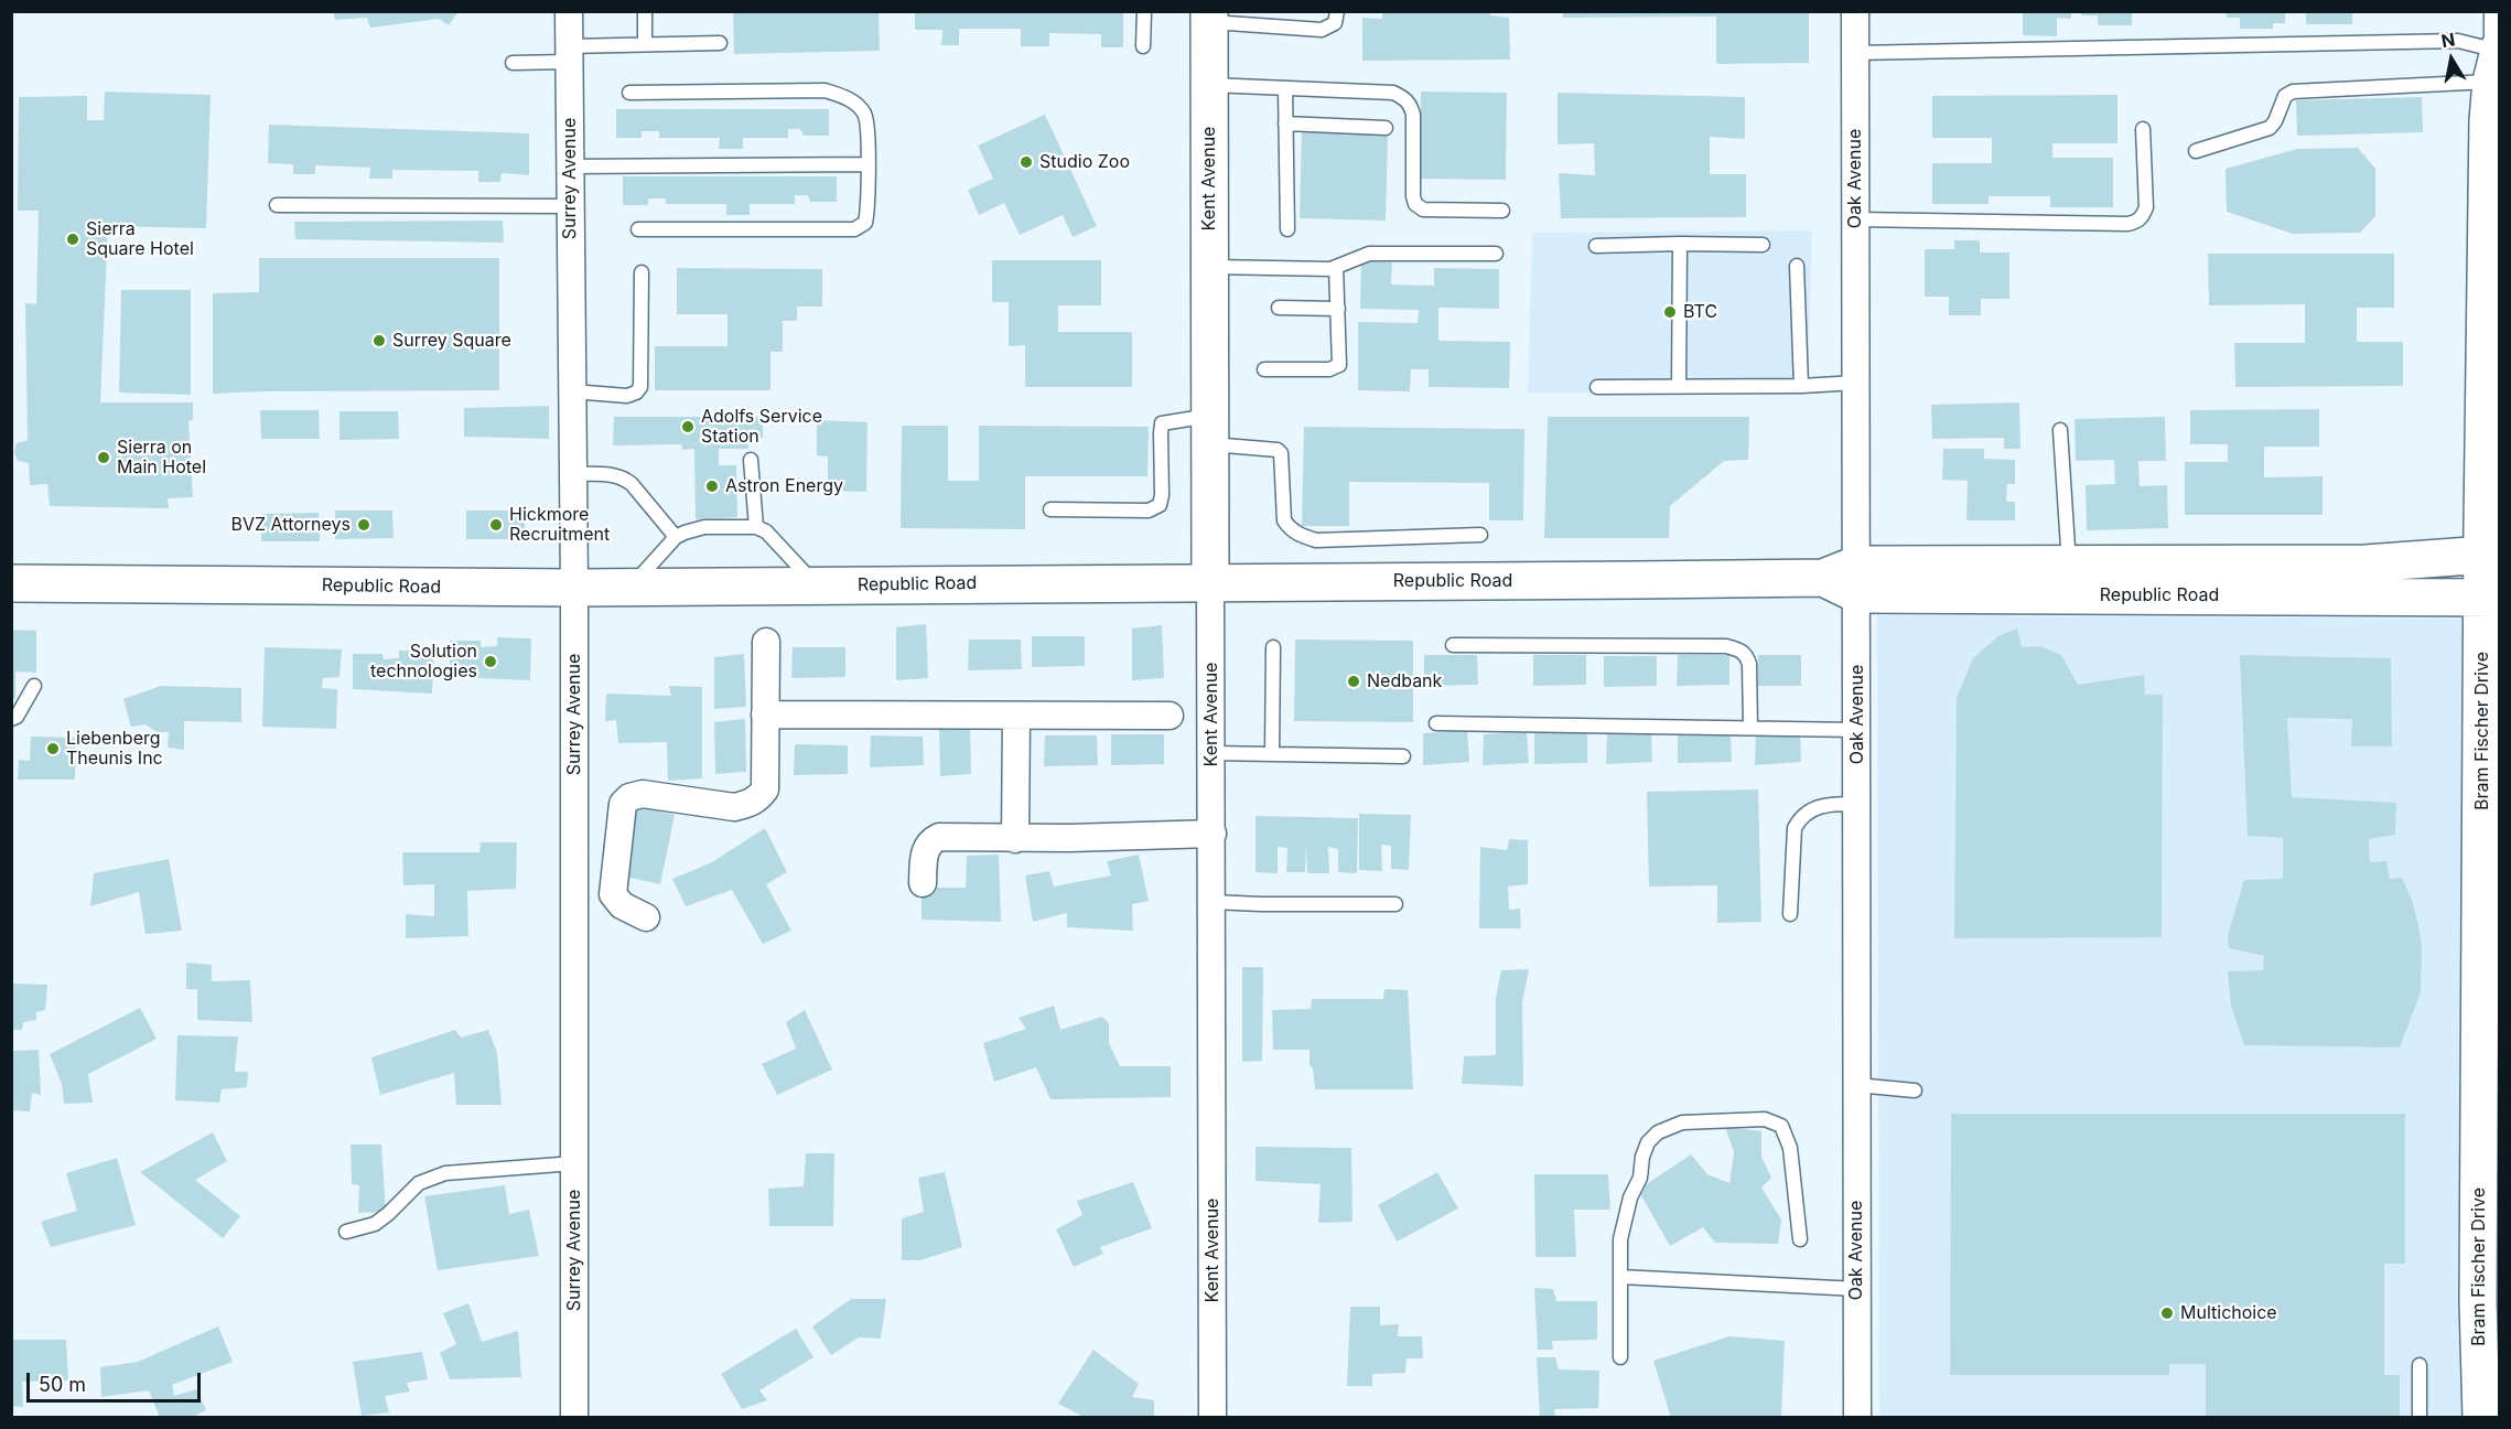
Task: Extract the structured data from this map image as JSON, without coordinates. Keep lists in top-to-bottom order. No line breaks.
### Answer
{"streets":{"main road":["Kent Avenue","Republic Road","Bram Fischer Drive"],"street":["Surrey Avenue","Oak Avenue"]},"crossings":[["Surrey Avenue","Republic Road"],["Kent Avenue","Republic Road"],["Oak Avenue","Republic Road"],["Republic Road","Bram Fischer Drive"]],"places":["Studio Zoo","Sierra Square Hotel","BTC","Surrey Square","Adolfs Service Station","Sierra on Main Hotel","Astron Energy","BVZ Attorneys","Hickmore Recruitment","Solution technologies","Nedbank","Liebenberg Theunis Inc","Multichoice"],"scale_bar":"50 m","north":"top"}
